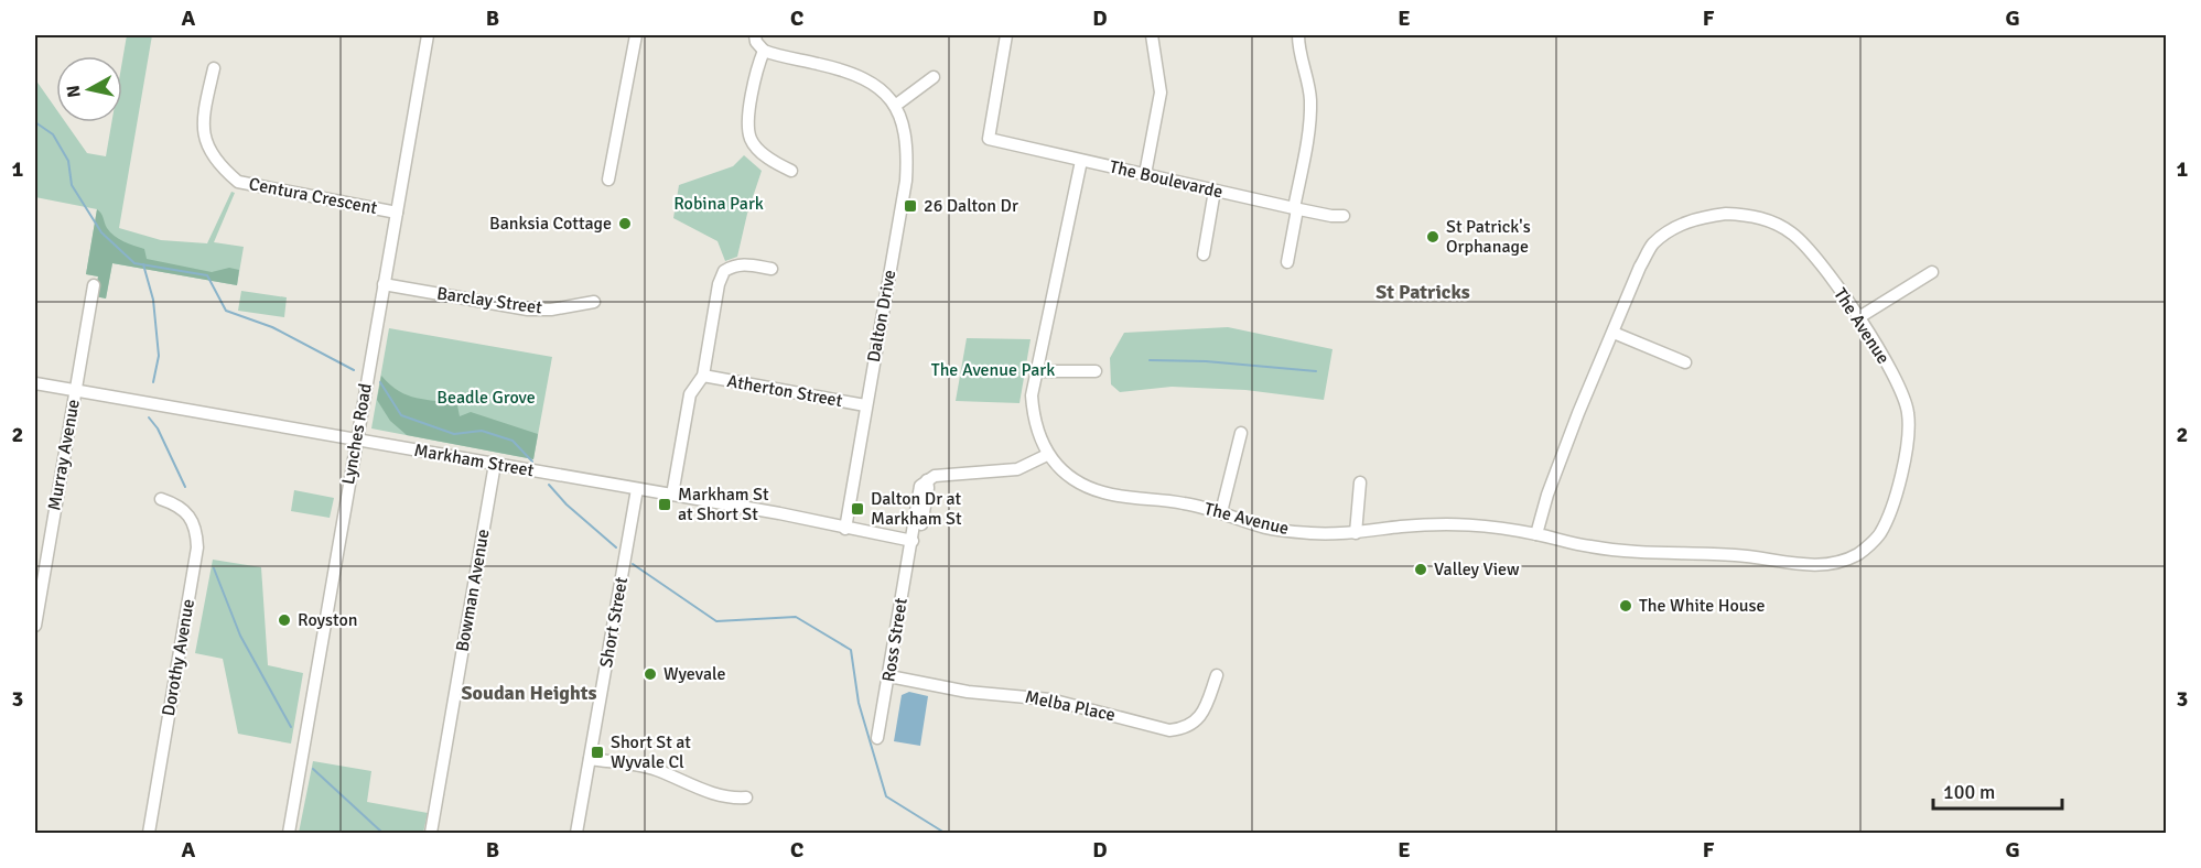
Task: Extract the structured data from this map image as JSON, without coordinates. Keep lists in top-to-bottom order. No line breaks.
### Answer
{"streets":{"street":["The Boulevarde","Centura Crescent","Barclay Street","Dalton Drive","The Avenue","Atherton Street","Lynches Road","Murray Avenue","Markham Street","Bowman Avenue","Short Street","Ross Street","Dorothy Avenue","Melba Place"]},"crossings":[["The Boulevarde","The Avenue"],["Centura Crescent","Lynches Road"],["Barclay Street","Lynches Road"],["Dalton Drive","Atherton Street"],["Dalton Drive","Markham Street"],["The Avenue","Ross Street"],["Lynches Road","Markham Street"],["Murray Avenue","Markham Street"],["Markham Street","Bowman Avenue"],["Markham Street","Short Street"],["Markham Street","Ross Street"],["Ross Street","Melba Place"]],"districts":["St Patricks","Soudan Heights"],"parks":["Robina Park","The Avenue Park","Beadle Grove"],"places":{"transit":["26 Dalton Dr","Markham St at Short St","Dalton Dr at Markham St","Short St at Wyvale Cl"],"other":["Banksia Cottage","St Patrick's Orphanage","Valley View","The White House","Royston","Wyevale"]},"scale_bar":"100 m","north":"left","grid":{"columns":["A","B","C","D","E","F","G"],"rows":["1","2","3"]}}
